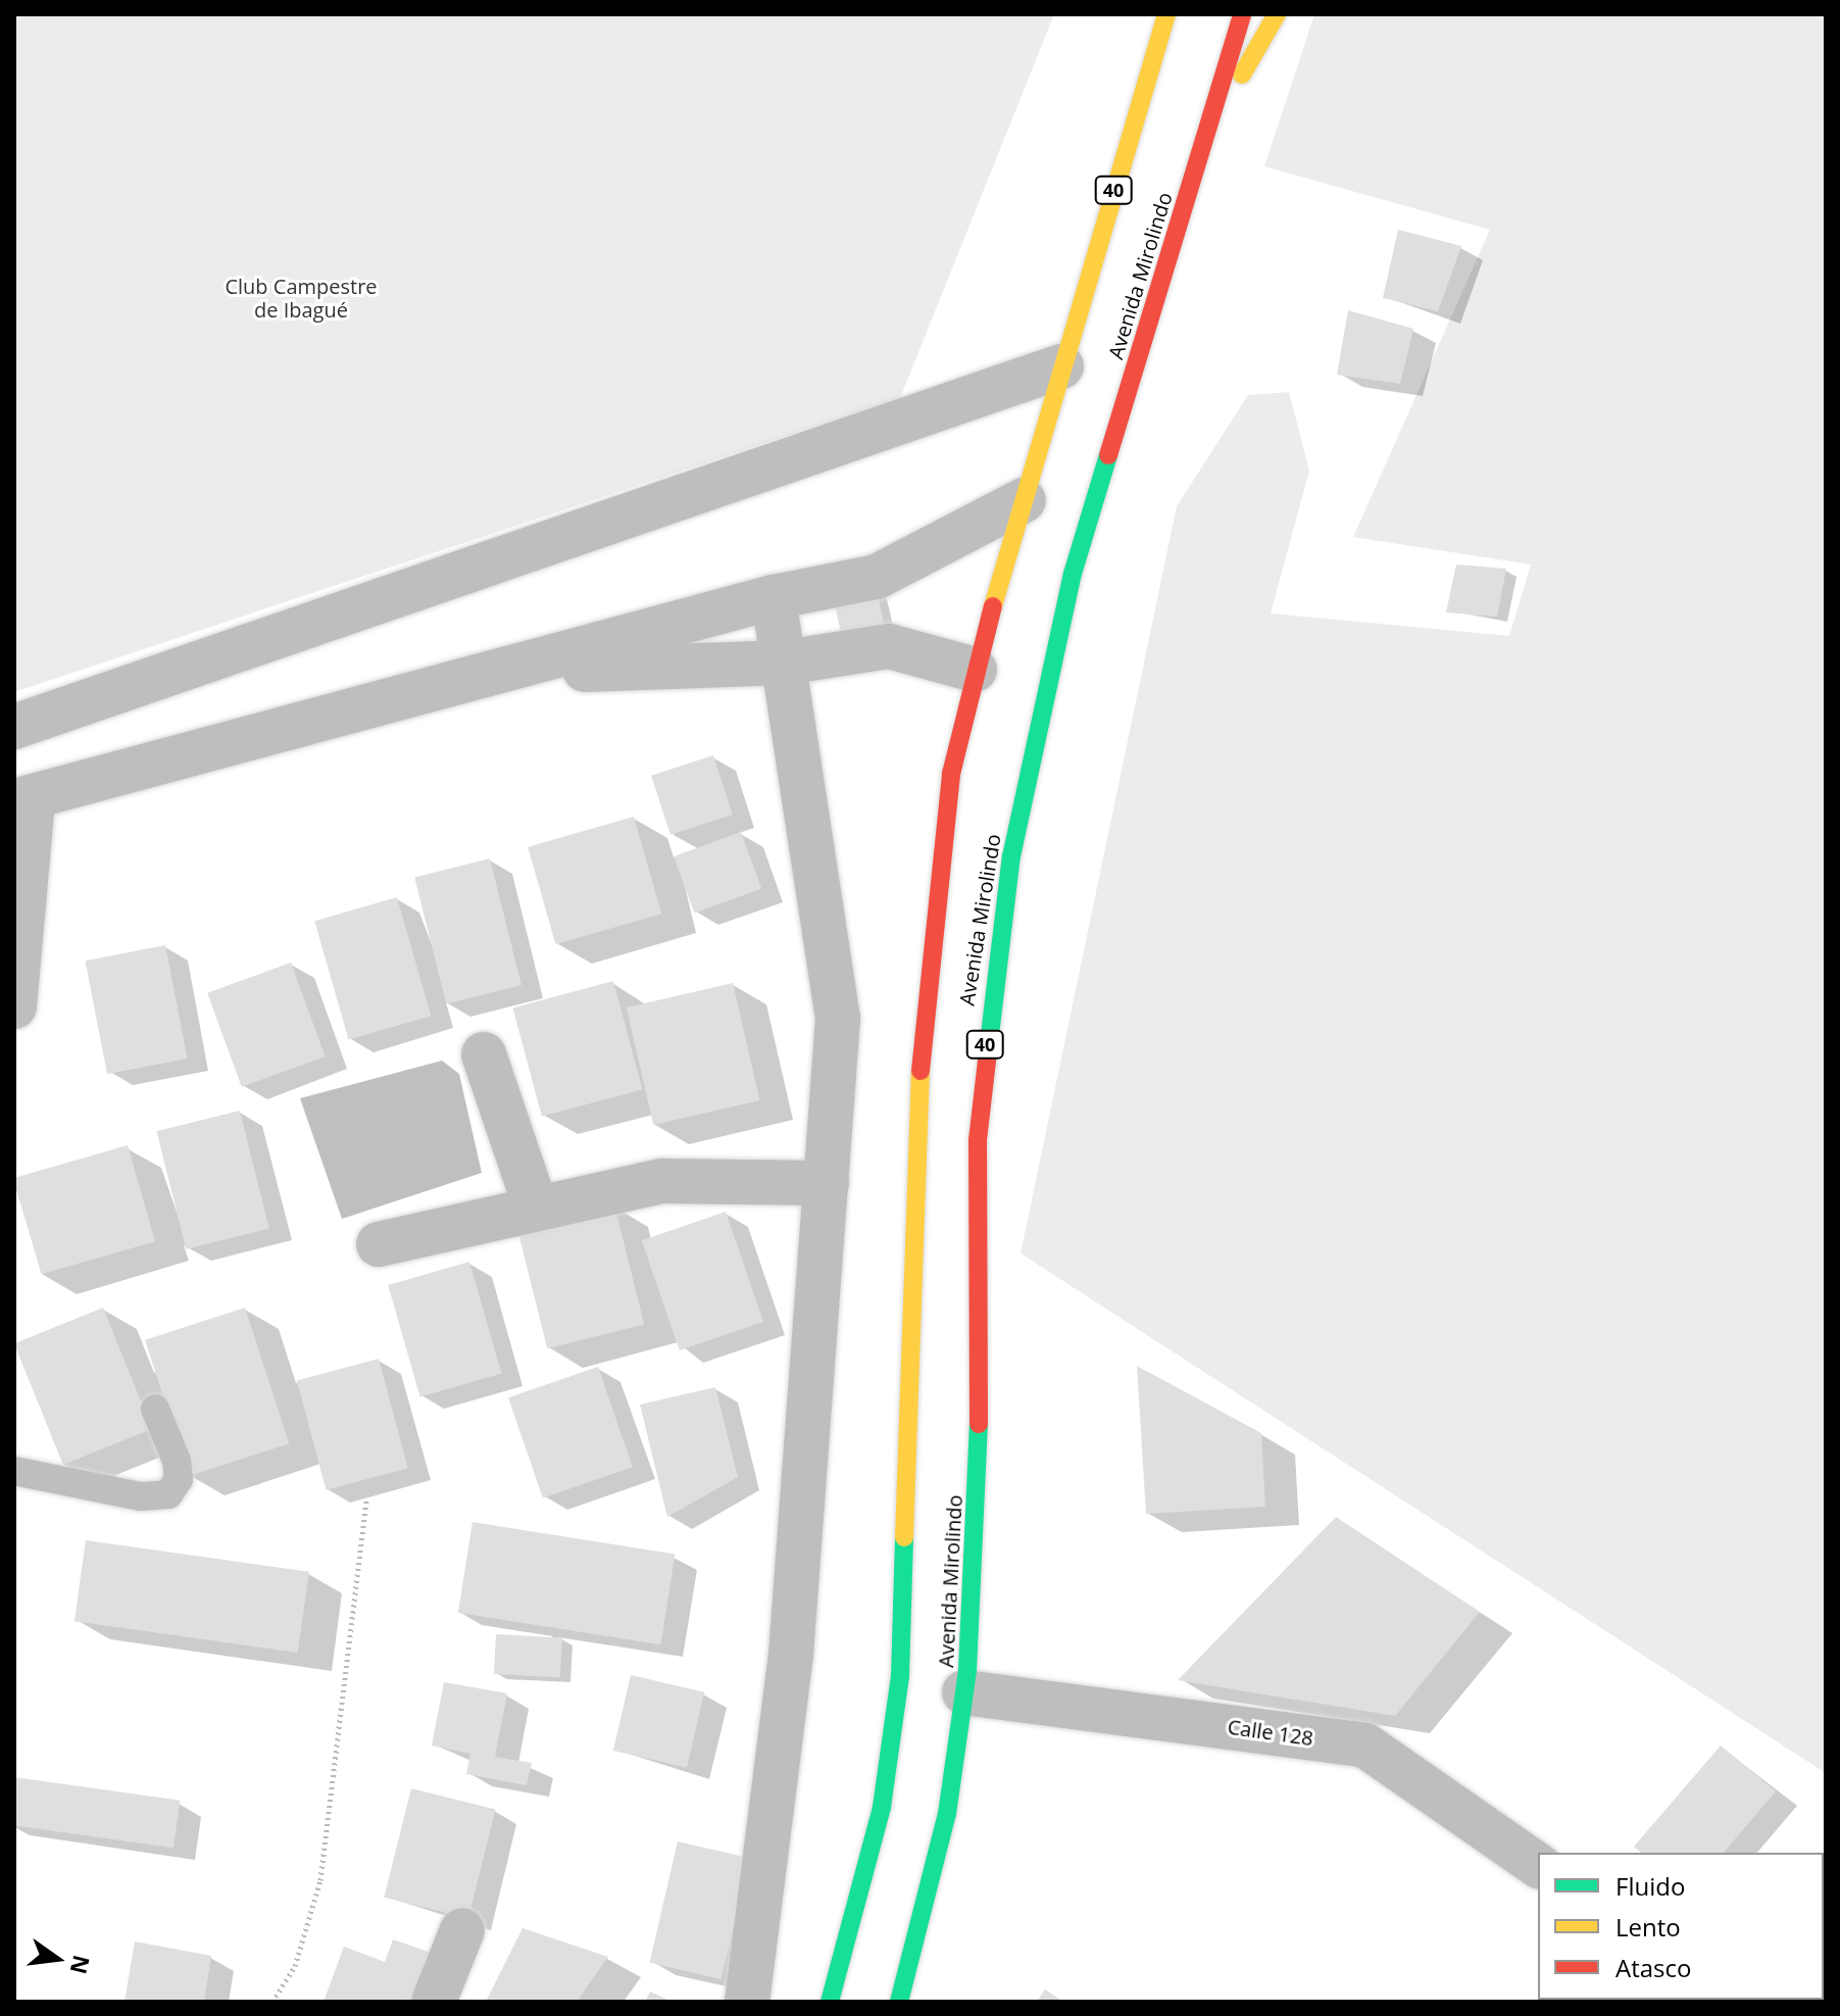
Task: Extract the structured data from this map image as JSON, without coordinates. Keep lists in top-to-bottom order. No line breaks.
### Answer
{"streets":{"main road":["40","Avenida Mirolindo"],"street":["Calle 128"]},"crossings":[["Avenida Mirolindo","Calle 128"]],"parks":["Club Campestre de Ibagué"],"legend":["Fluido","Lento","Atasco"],"north":"right"}
